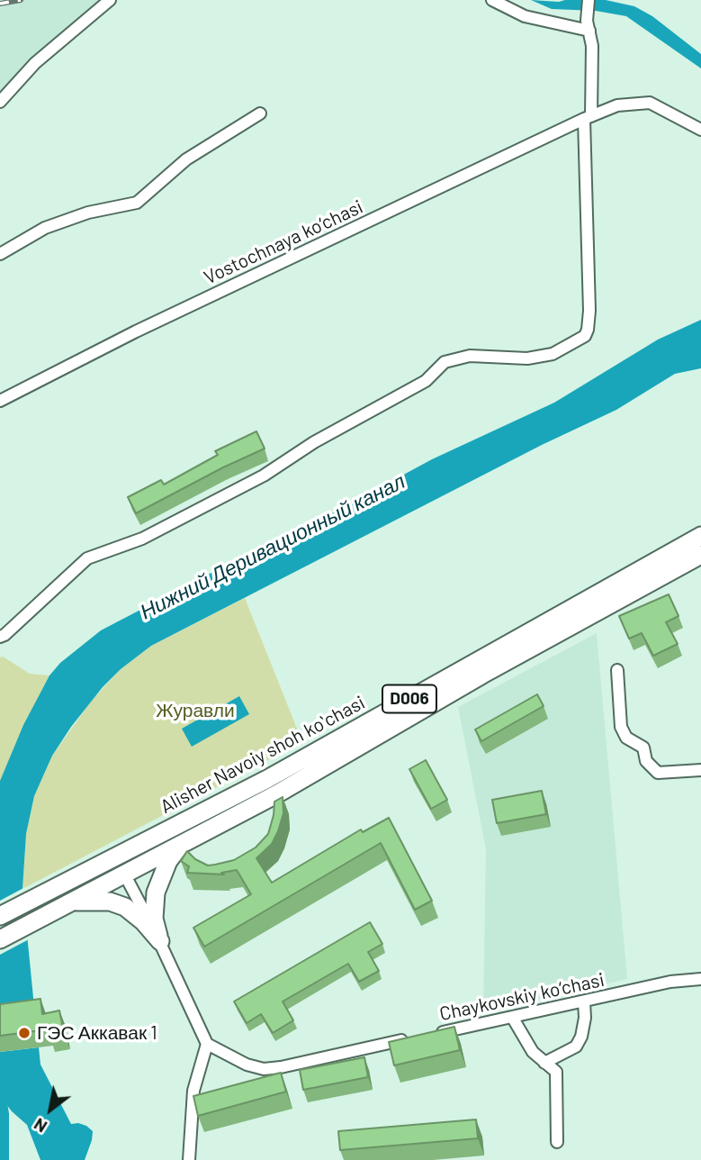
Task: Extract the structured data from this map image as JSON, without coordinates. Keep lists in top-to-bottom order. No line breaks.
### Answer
{"streets":{"main road":["D006","Alisher Navoiy shoh koʻchasi"],"street":["Vostochnaya ko‘chasi","Chaykovskiy ko‘chasi"]},"crossings":[["D006","Alisher Navoiy shoh koʻchasi"]],"water":["Нижний Деривационный канал"],"parks":["Журавли"],"places":["ГЭС Аккавак 1"],"north":"bottom left"}
